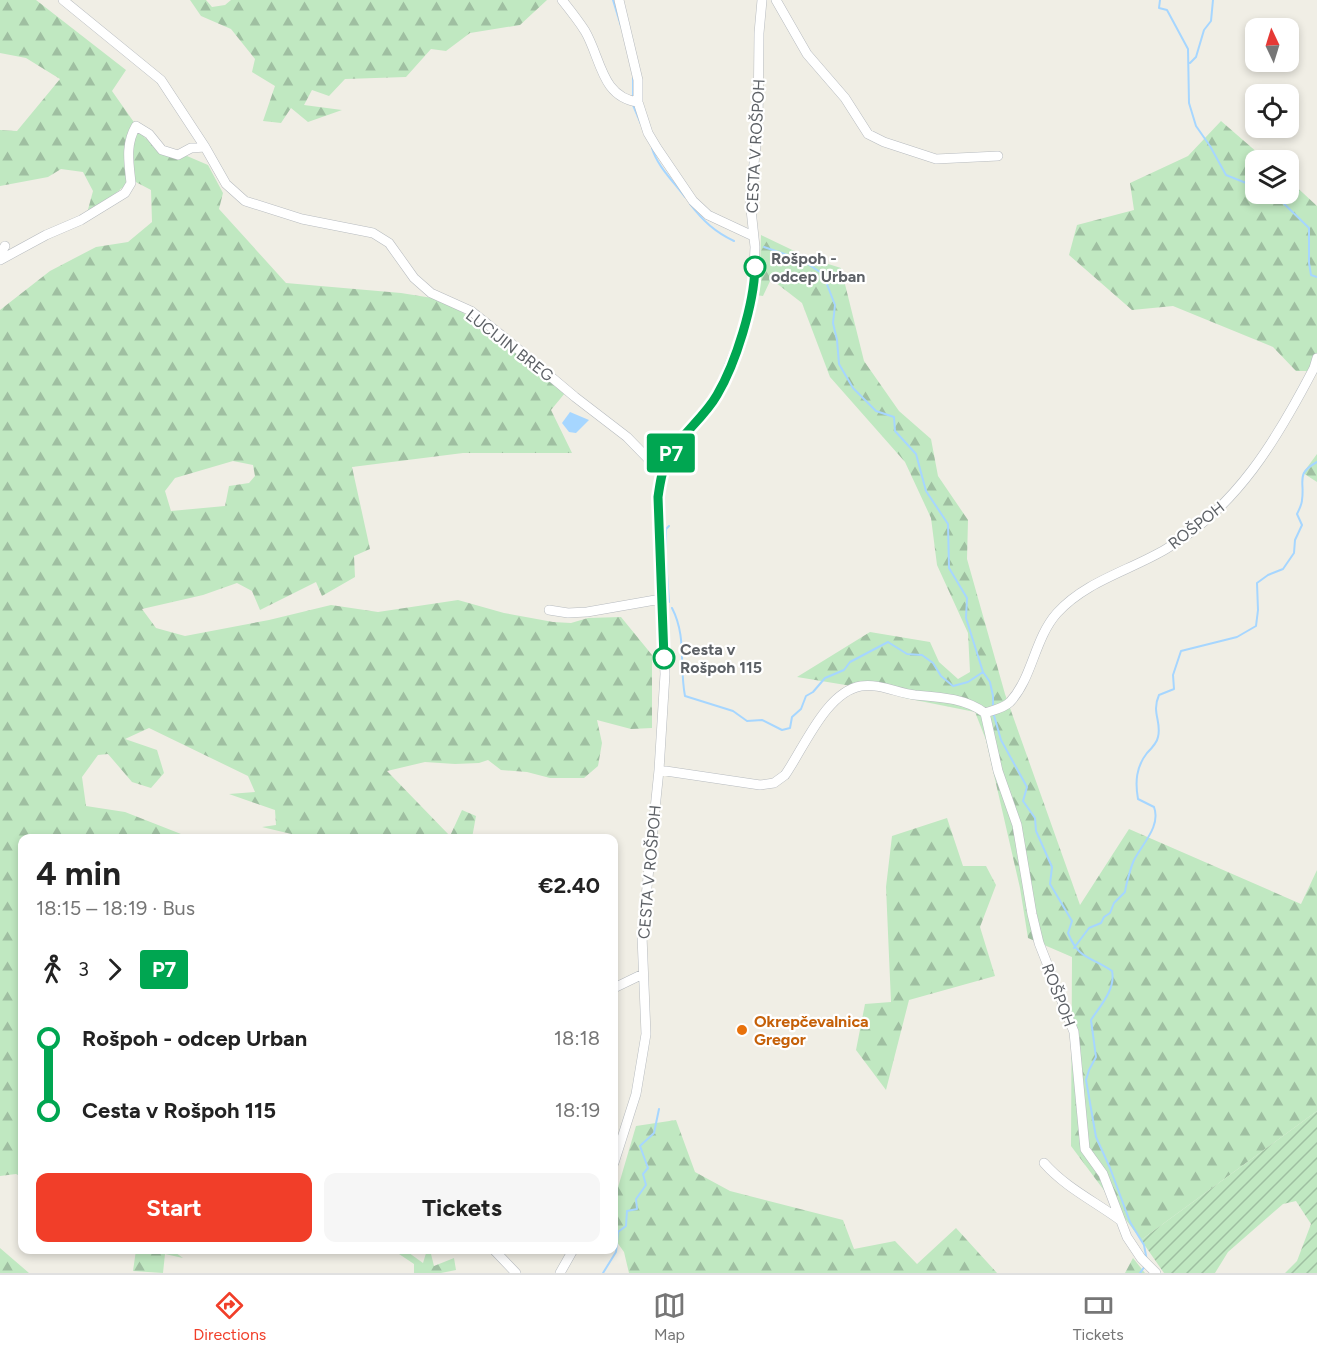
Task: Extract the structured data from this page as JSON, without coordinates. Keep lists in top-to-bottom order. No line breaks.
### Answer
{"streets":{"street":["CESTA V ROŠPOH","LUCIJIN BREG","ROŠPOH"]},"crossings":[["CESTA V ROŠPOH","LUCIJIN BREG"]],"places":["Rošpoh - odcep Urban","Cesta v Rošpoh 115","Okrepčevalnica Gregor"],"lines":["bus line P7"],"north":"top","page":{"on_map":"P7","heading":["4 min","18:15 – 18:19 · Bus","€2.40"],"legs":["3","P7"],"list":[{"name":"Rošpoh - odcep Urban","value":"18:18"},{"name":"Cesta v Rošpoh 115","value":"18:19"}],"buttons":["Start","Tickets"],"tabs":["Directions","Map","Tickets"]}}
